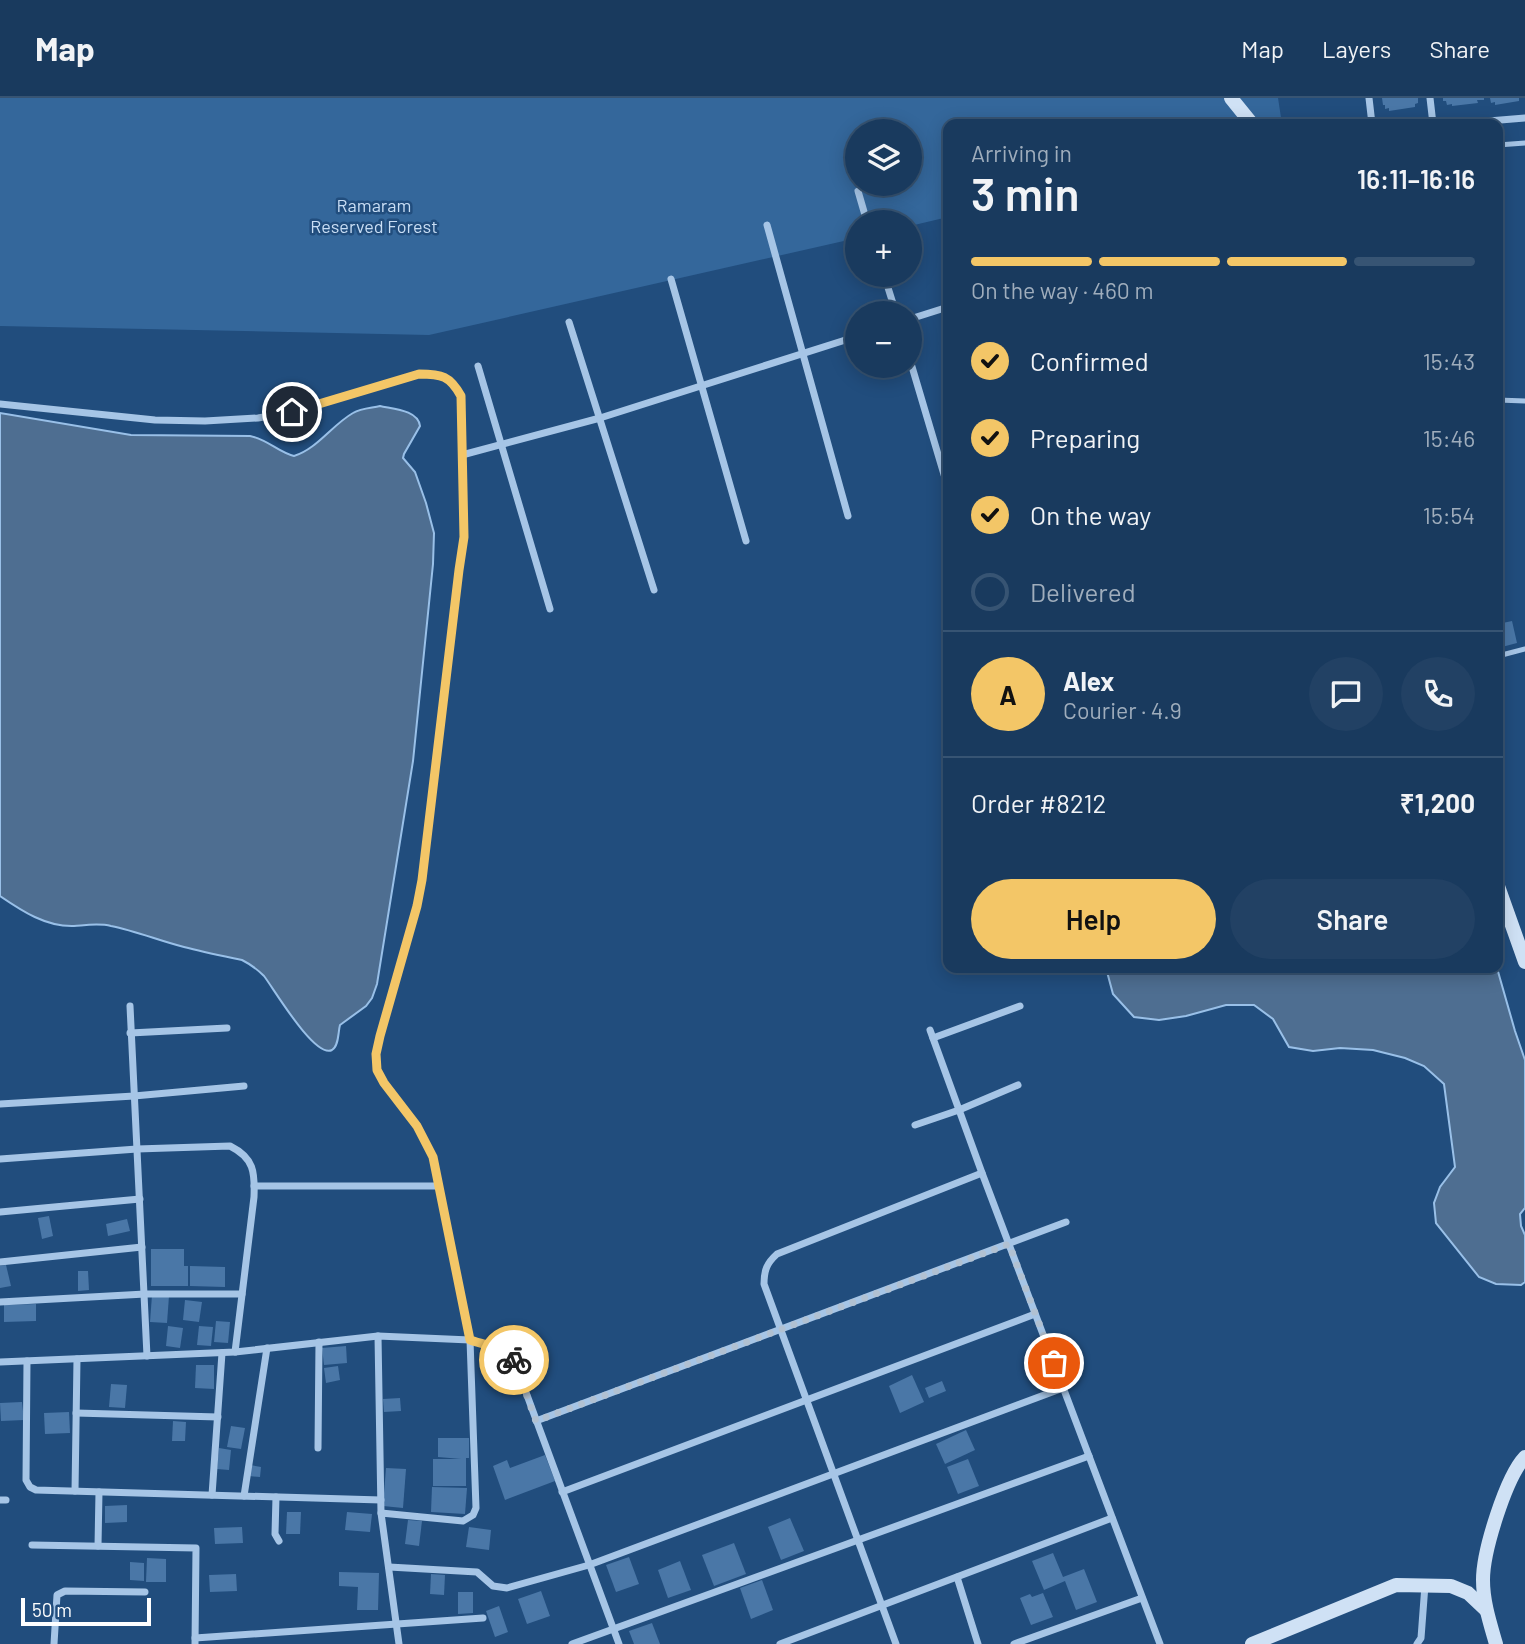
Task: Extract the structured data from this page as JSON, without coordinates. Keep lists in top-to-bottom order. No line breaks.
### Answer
{"parks":["Ramaram Reserved Forest"],"scale_bar":"50 m","page":{"header":"Map","nav":["Map","Layers","Share"],"map_buttons":["+","−"],"heading":["3 min","Arriving in","16:11–16:16"],"panel":["Alex","Courier · 4.9","Order #8212","₹1,200"],"bar":"On the way · 460 m","list":[["Confirmed","15:43"],["Preparing","15:46"],["On the way","15:54"],"Delivered"],"round":"A","buttons":["Help","Share"],"scale":"50 m"}}
